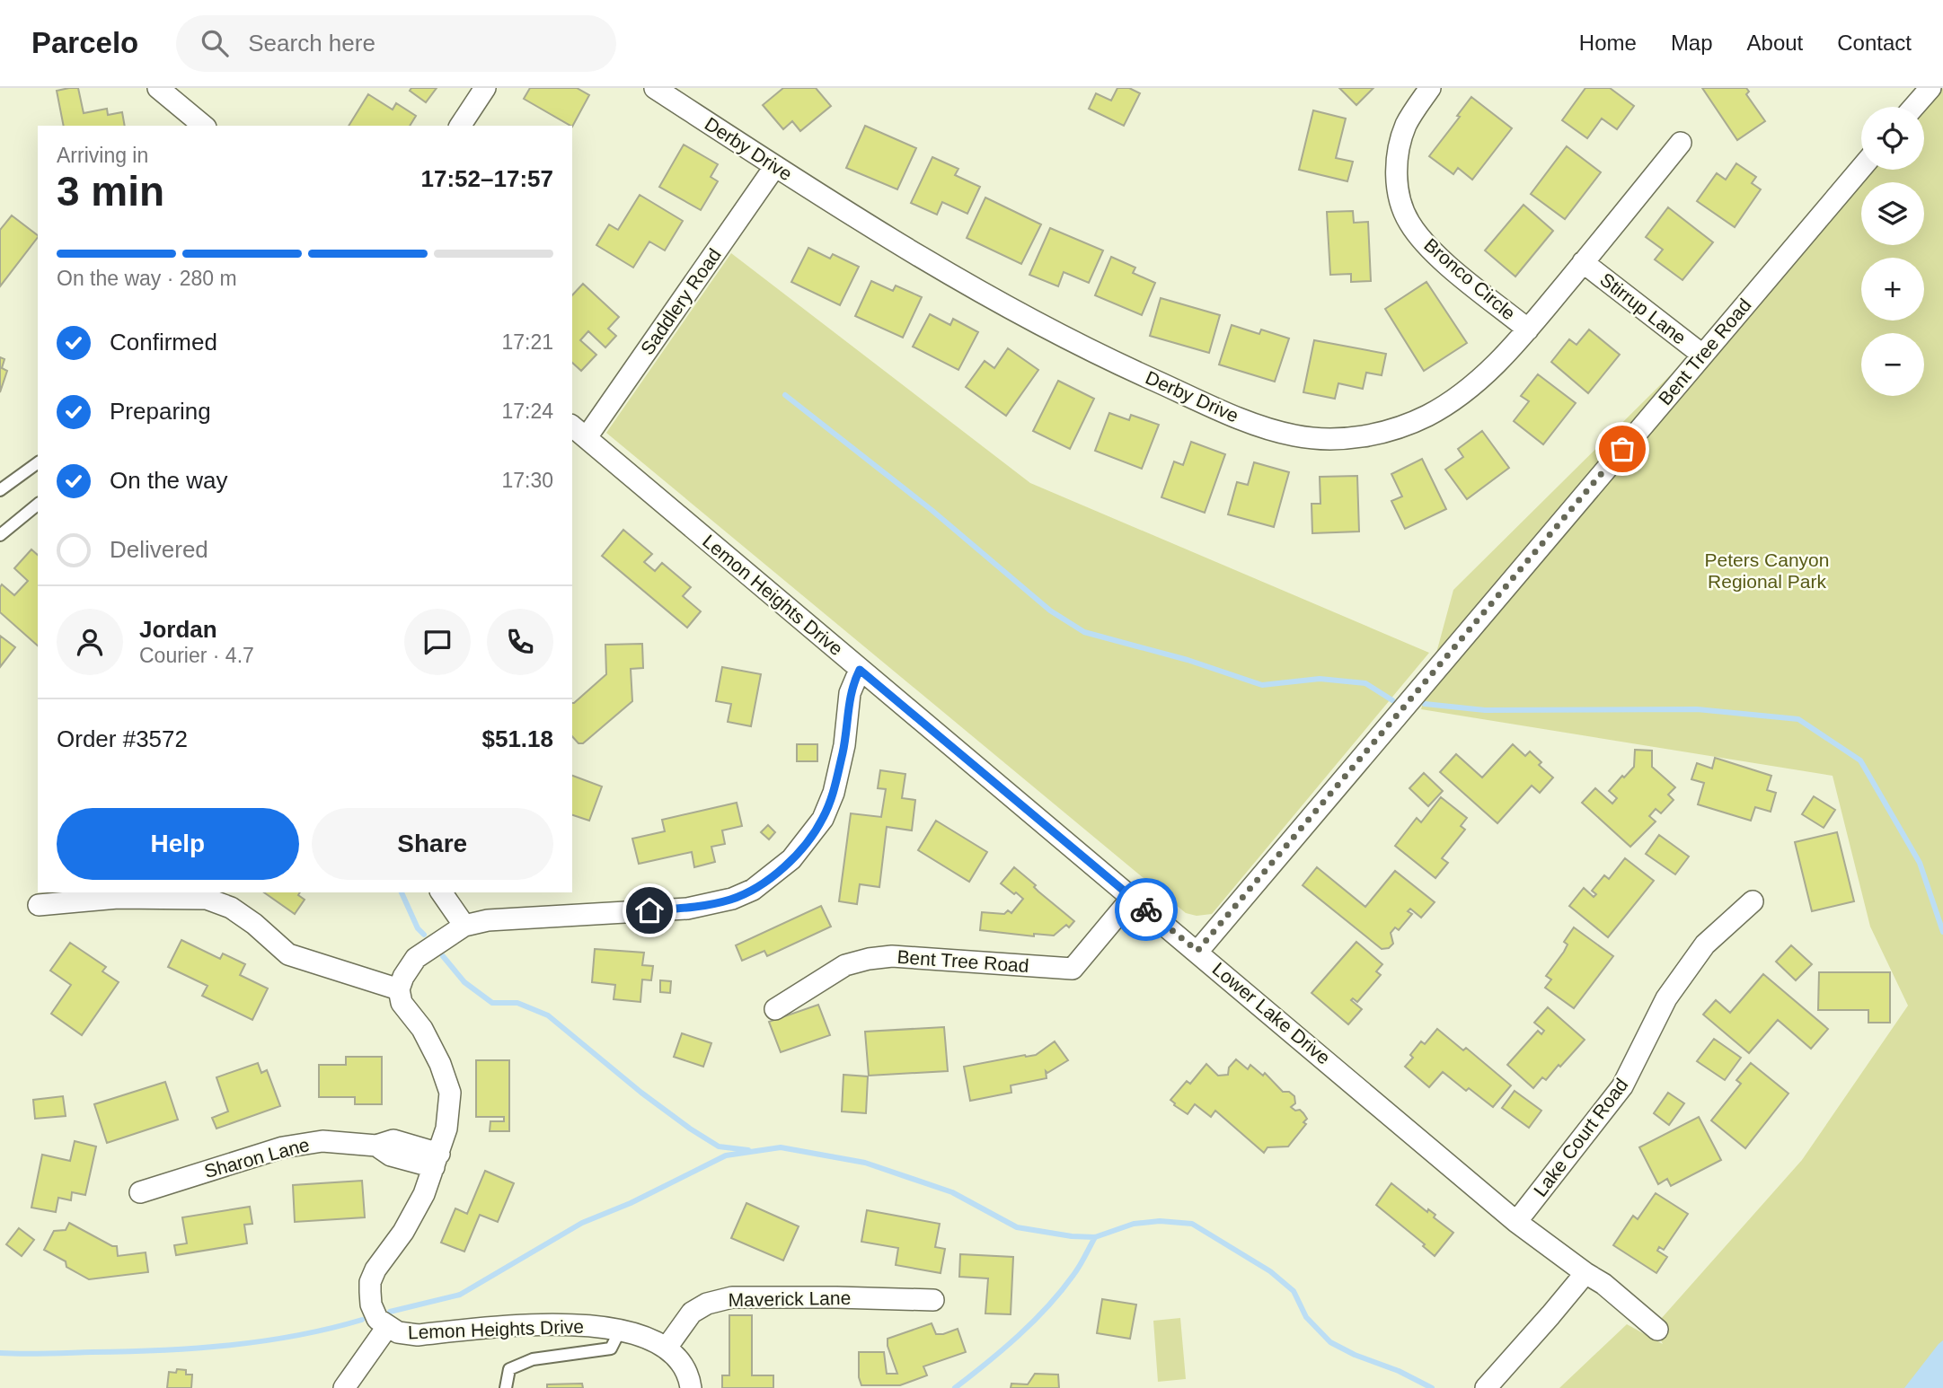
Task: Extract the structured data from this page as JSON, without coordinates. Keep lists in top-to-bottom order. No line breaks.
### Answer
{"streets":{"street":["Derby Drive","Bronco Circle","Saddlery Road","Stirrup Lane","Bent Tree Road","Lemon Heights Drive","Lower Lake Drive","Lake Court Road","Sharon Lane","Maverick Lane"]},"crossings":[["Derby Drive","Bronco Circle"],["Derby Drive","Saddlery Road"],["Derby Drive","Stirrup Lane"],["Saddlery Road","Lemon Heights Drive"],["Stirrup Lane","Bent Tree Road"],["Bent Tree Road","Lower Lake Drive"],["Lemon Heights Drive","Lower Lake Drive"],["Lemon Heights Drive","Sharon Lane"],["Lemon Heights Drive","Maverick Lane"],["Lower Lake Drive","Lake Court Road"]],"parks":["Peters Canyon Regional Park"],"page":{"header":"Parcelo","search":"Search here","nav":["Home","Map","About","Contact"],"map_buttons":["+","−"],"heading":["3 min","Arriving in","17:52–17:57"],"panel":["Jordan","Courier · 4.7","Order #3572","$51.18"],"bar":"On the way · 280 m","list":[["Confirmed","17:21"],["Preparing","17:24"],["On the way","17:30"],"Delivered"],"buttons":["Help","Share"]}}
